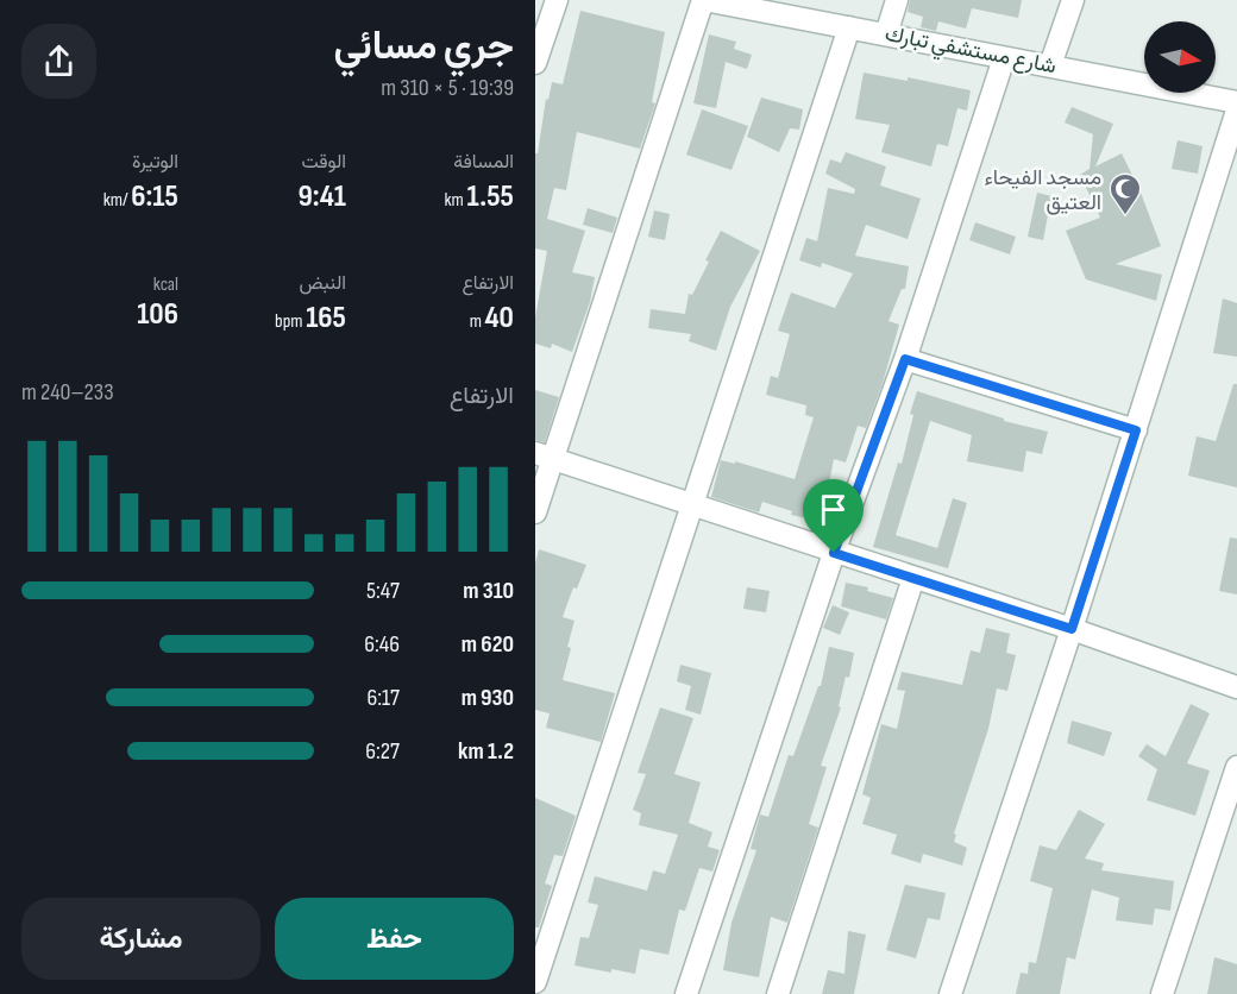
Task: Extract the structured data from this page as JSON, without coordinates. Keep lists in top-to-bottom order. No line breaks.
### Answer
{"streets":{"street":["شارع مستشفي تبارك"]},"places":{"mosque":["مسجد الفيحاء العتيق"]},"north":"right","page":{"heading":["جري مسائي","19:39 · 5 × 310 m"],"stats":[["المسافة","1.55 km"],["الوقت","9:41"],["الوتيرة","6:15 /km"],["الارتفاع","40 m"],["النبض","165 bpm"],["kcal","106"]],"chart":["الارتفاع","233–240 m"],"list":[{"name":"310 m","note":"5:47"},{"name":"620 m","note":"6:46"},{"name":"930 m","note":"6:17"},{"name":"1.2 km","note":"6:27"}],"buttons":["حفظ","مشاركة"]}}
